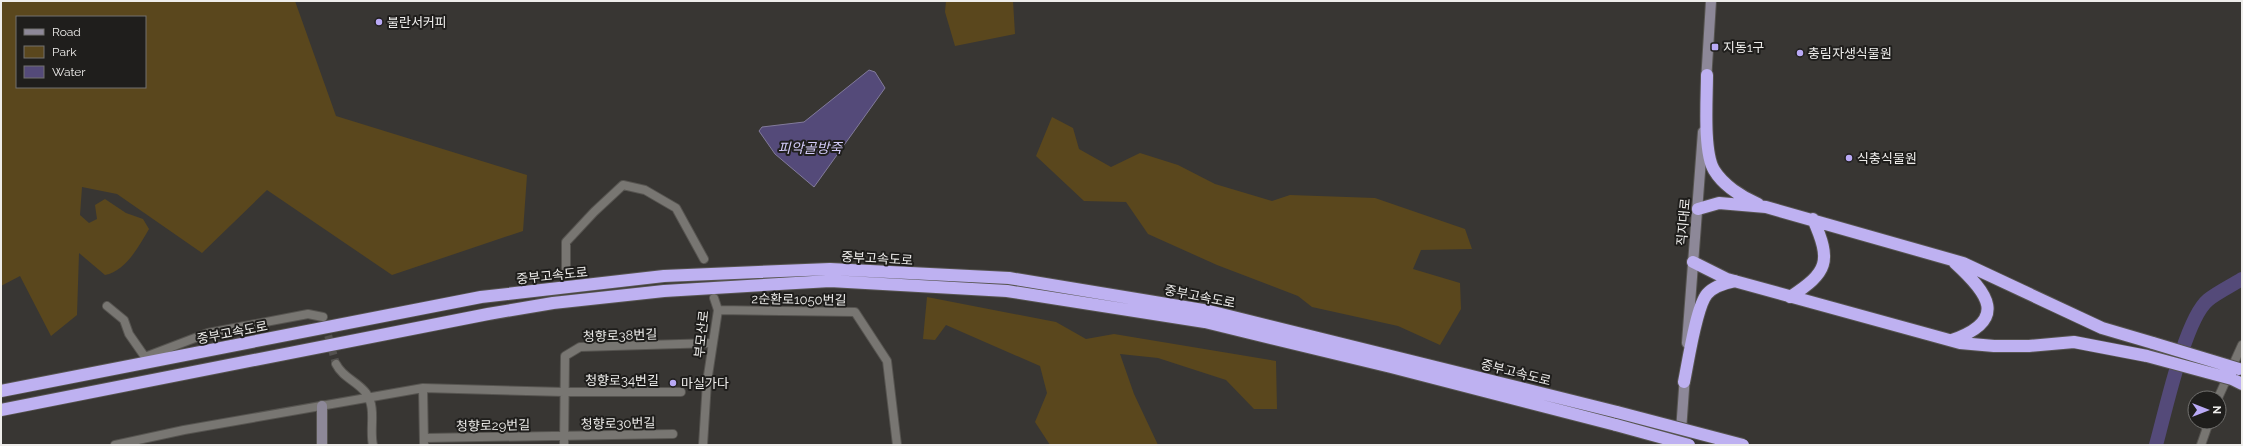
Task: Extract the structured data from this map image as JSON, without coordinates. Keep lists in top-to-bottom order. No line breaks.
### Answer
{"streets":{"highway":["중부고속도로"],"main road":["직지대로"],"street":["2순환로1050번길","부모산로","청향로38번길","청향로34번길","청향로30번길","청향로29번길"]},"crossings":[["2순환로1050번길","부모산로"],["부모산로","청향로38번길"],["청향로38번길","청향로34번길"],["청향로30번길","청향로29번길"]],"water":["피악골방죽"],"places":{"other":["불란서커피","충림자생식물원","식충식물원","마실가다"],"transit":["지동1구"]},"legend":["Road","Park","Water"],"north":"right"}
